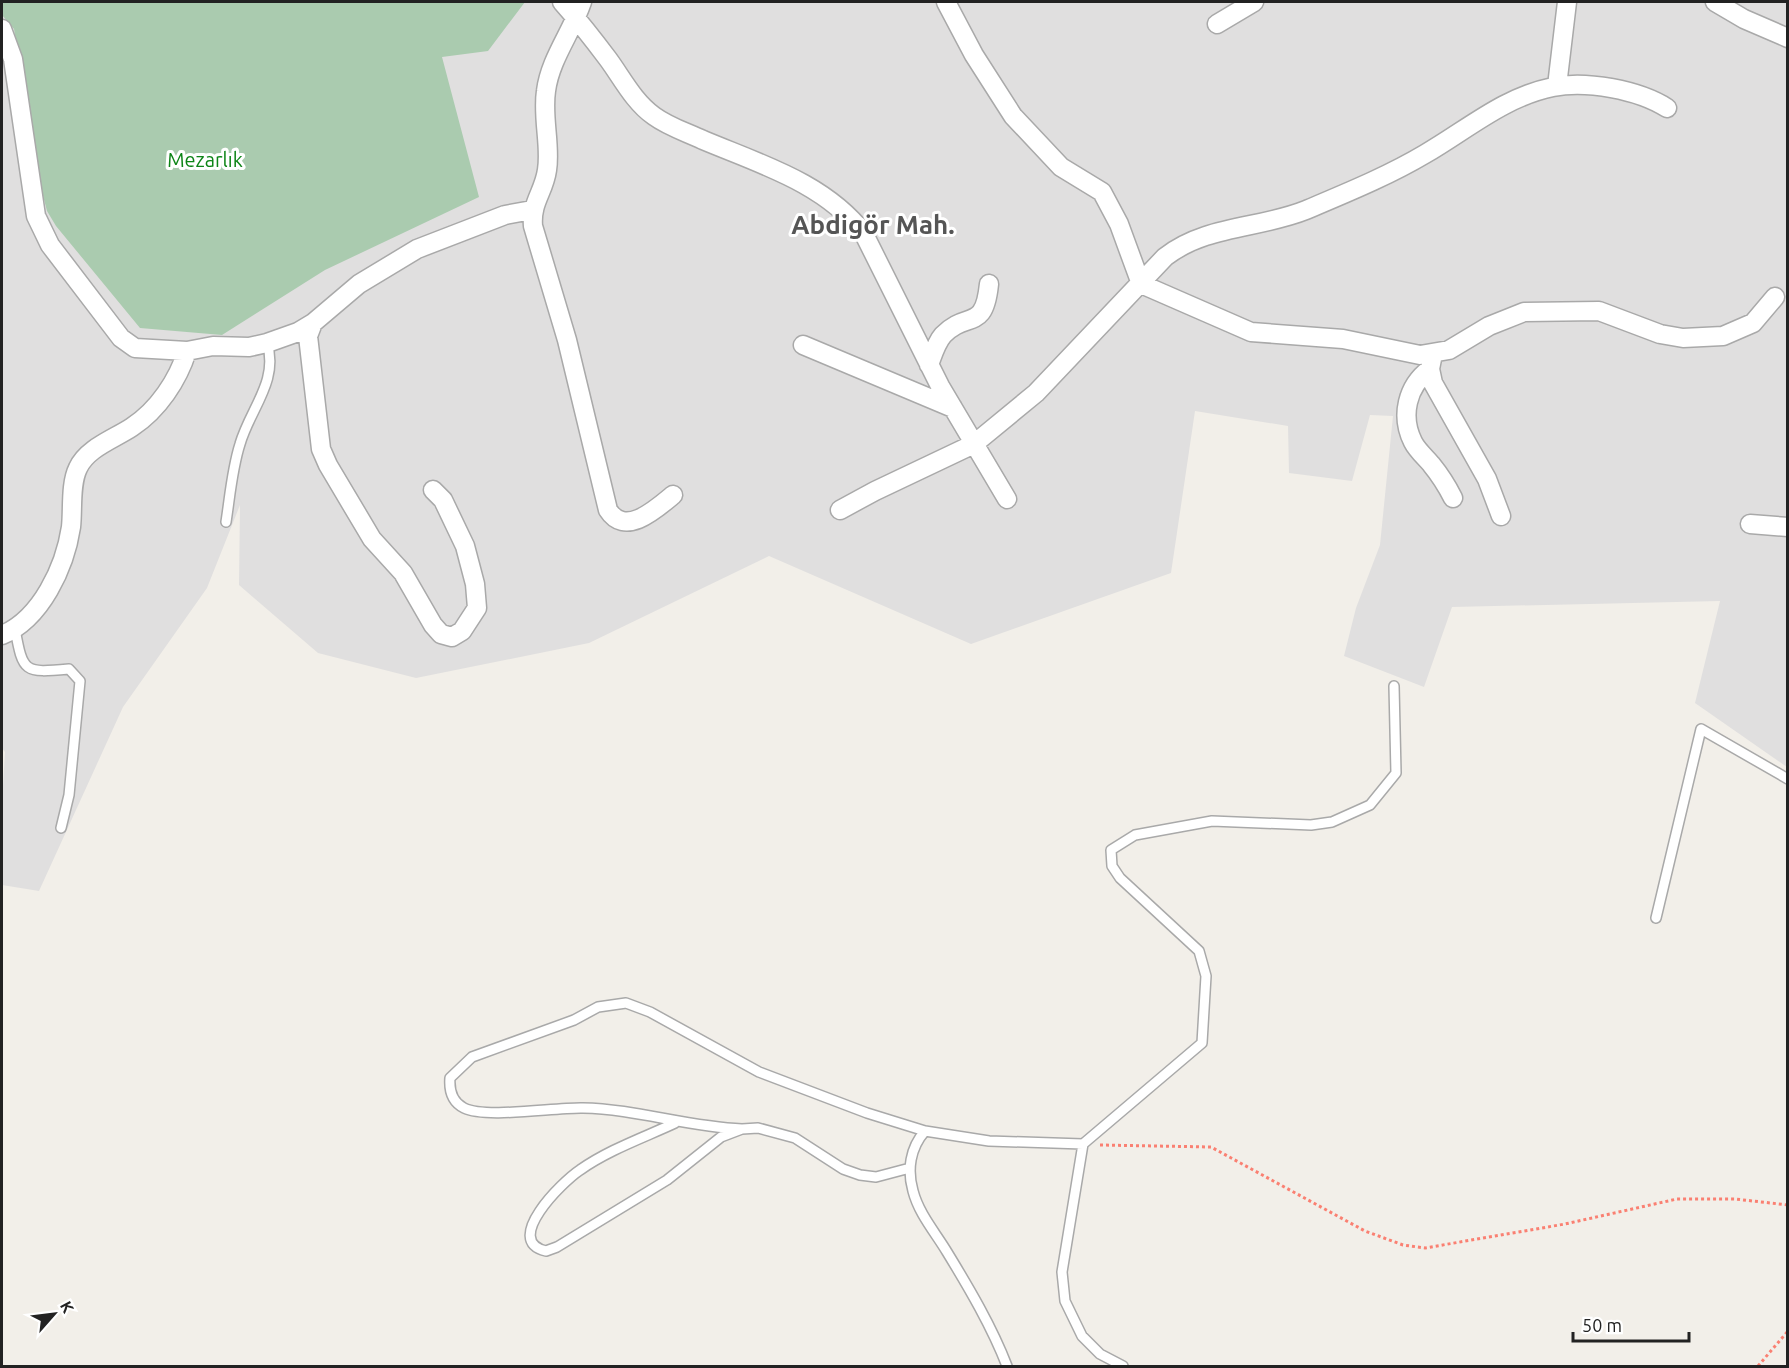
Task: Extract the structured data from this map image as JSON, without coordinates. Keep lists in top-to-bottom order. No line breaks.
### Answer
{"districts":["Abdigör Mah."],"parks":["Mezarlık"],"scale_bar":"50 m","north":"top right"}
